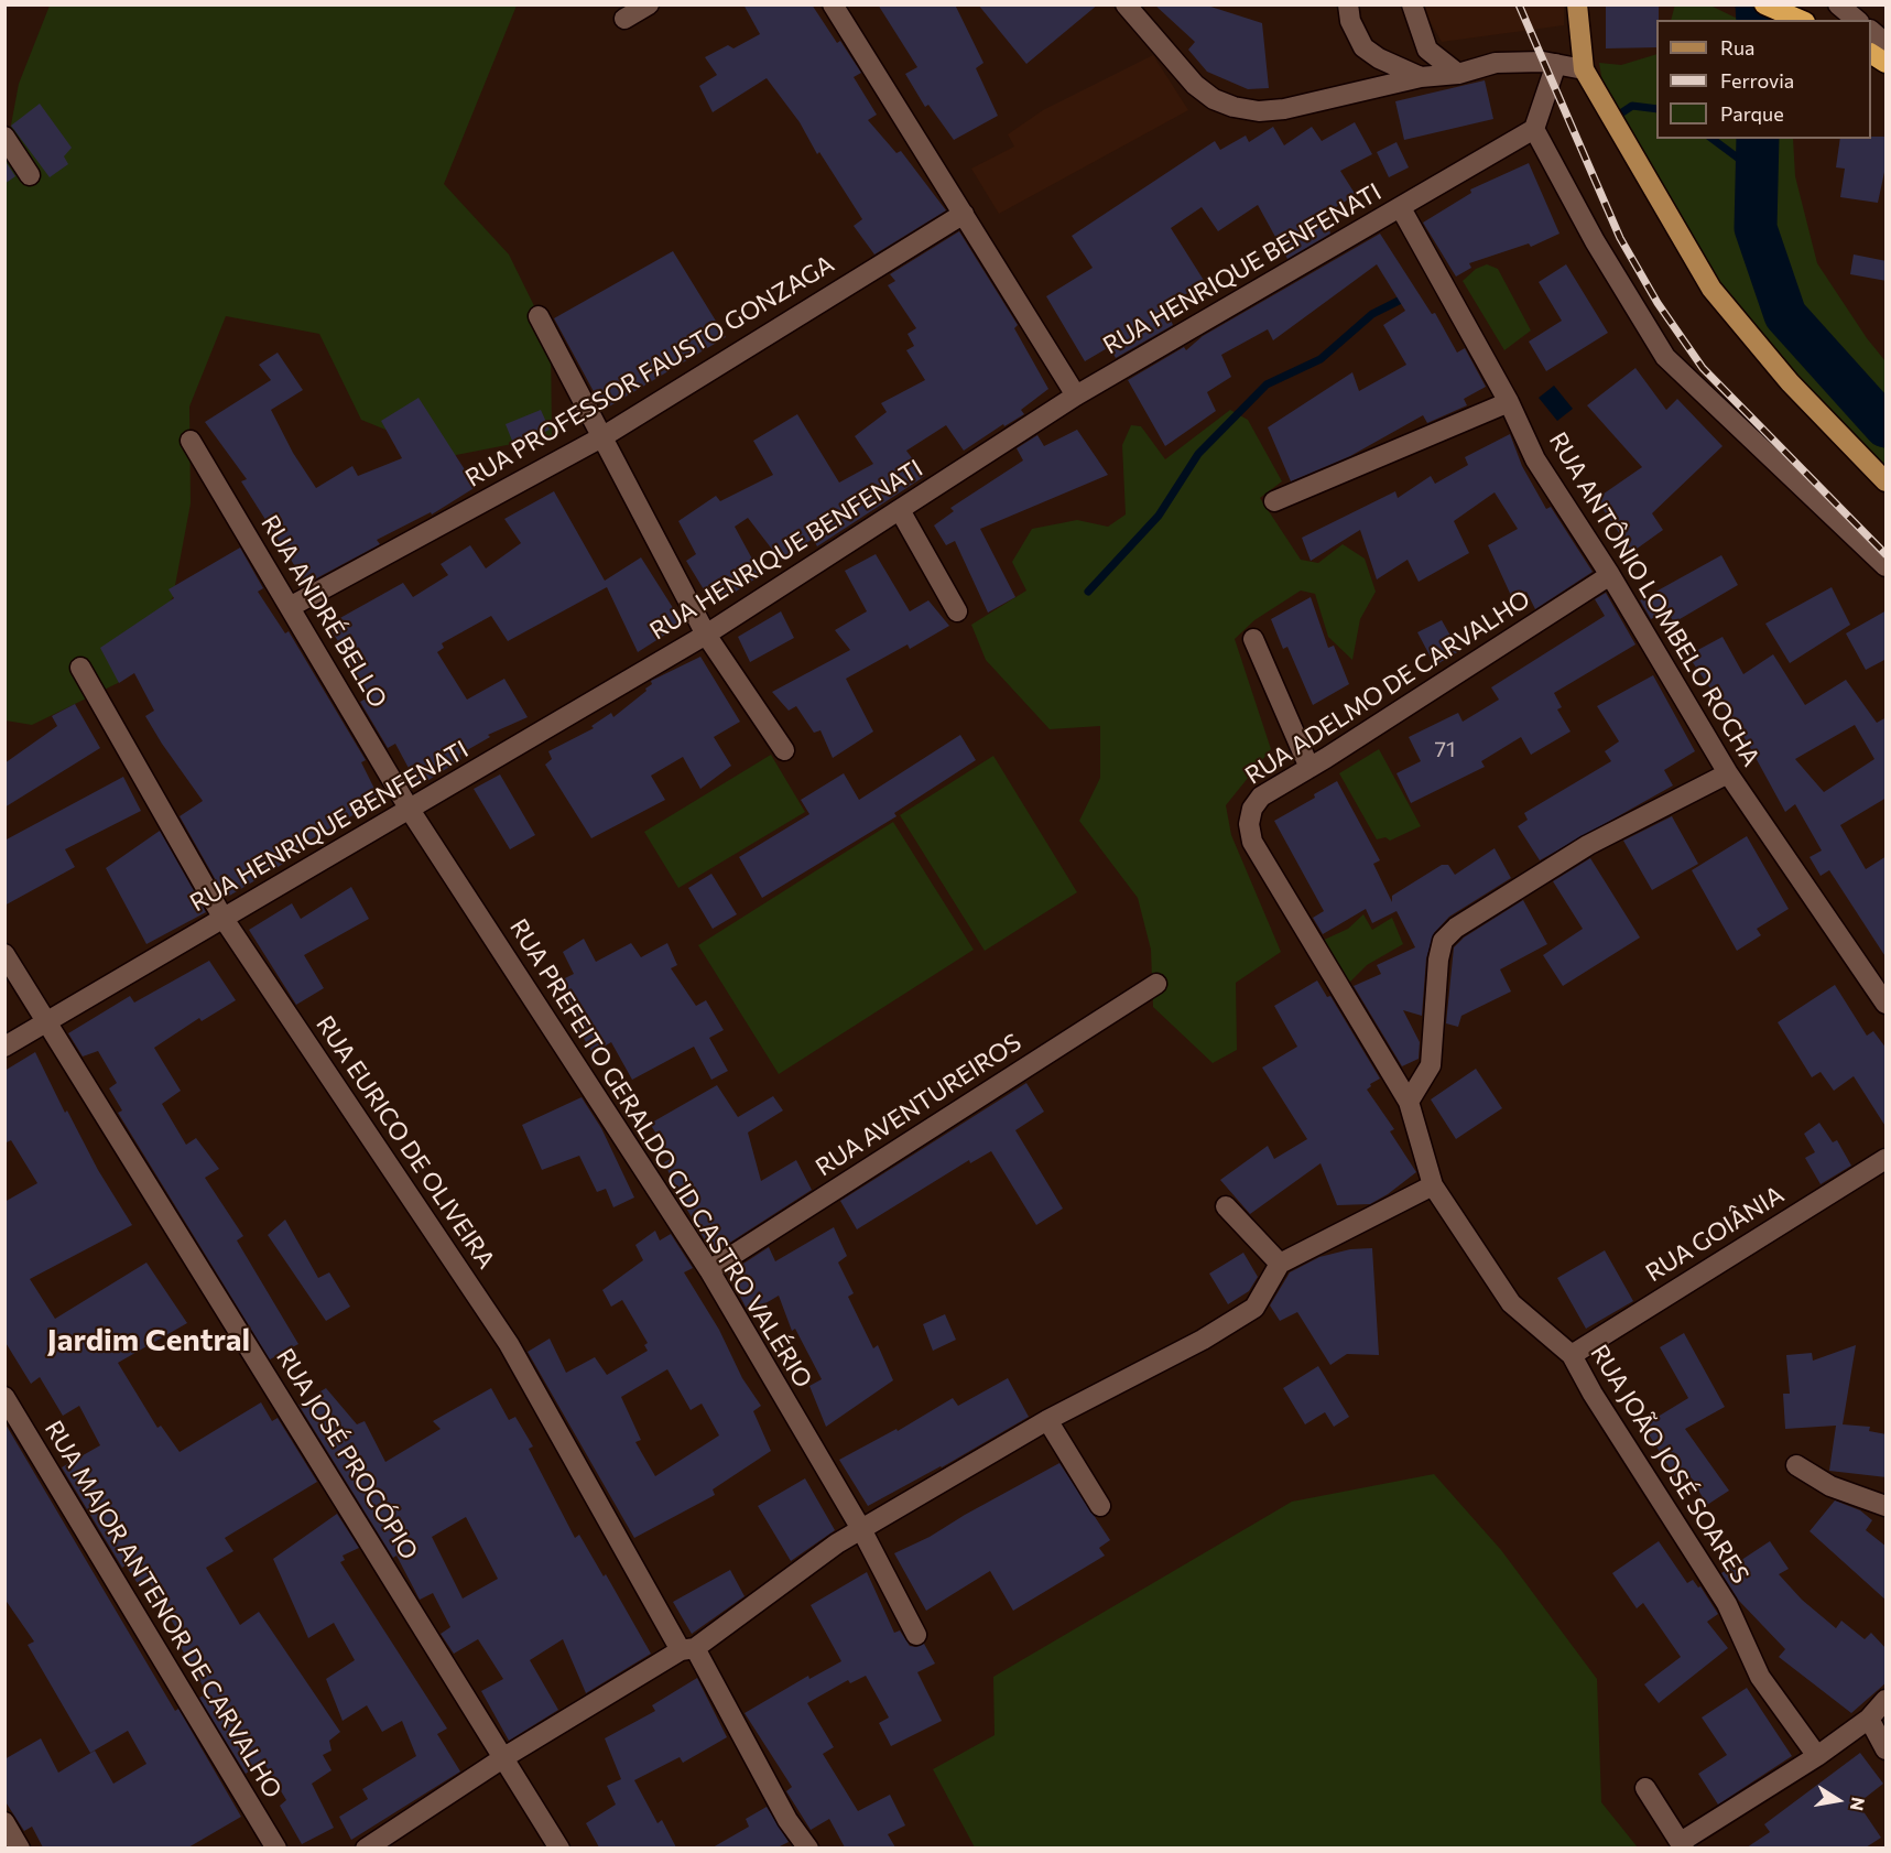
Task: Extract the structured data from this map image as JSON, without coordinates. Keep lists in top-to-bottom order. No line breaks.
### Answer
{"streets":{"street":["RUA HENRIQUE BENFENATI","RUA PROFESSOR FAUSTO GONZAGA","RUA ANTÔNIO LOMBELO ROCHA","RUA ANDRÉ BELLO","RUA ADELMO DE CARVALHO","RUA AVENTUREIROS","RUA EURICO DE OLIVEIRA","RUA PREFEITO GERALDO CID CASTRO VALÉRIO","RUA GOIÂNIA","RUA JOSÉ PROCÓPIO","RUA JOÃO JOSÉ SOARES","RUA MAJOR ANTENOR DE CARVALHO"]},"crossings":[["RUA HENRIQUE BENFENATI","RUA ANTÔNIO LOMBELO ROCHA"],["RUA HENRIQUE BENFENATI","RUA ANDRÉ BELLO"],["RUA HENRIQUE BENFENATI","RUA EURICO DE OLIVEIRA"],["RUA HENRIQUE BENFENATI","RUA PREFEITO GERALDO CID CASTRO VALÉRIO"],["RUA HENRIQUE BENFENATI","RUA JOSÉ PROCÓPIO"],["RUA PROFESSOR FAUSTO GONZAGA","RUA ANDRÉ BELLO"],["RUA ANTÔNIO LOMBELO ROCHA","RUA ADELMO DE CARVALHO"],["RUA ANDRÉ BELLO","RUA PREFEITO GERALDO CID CASTRO VALÉRIO"],["RUA ADELMO DE CARVALHO","RUA JOÃO JOSÉ SOARES"],["RUA AVENTUREIROS","RUA PREFEITO GERALDO CID CASTRO VALÉRIO"],["RUA GOIÂNIA","RUA JOÃO JOSÉ SOARES"]],"districts":["Jardim Central"],"house_numbers":["71"],"legend":["Rua","Ferrovia","Parque"],"north":"right"}
